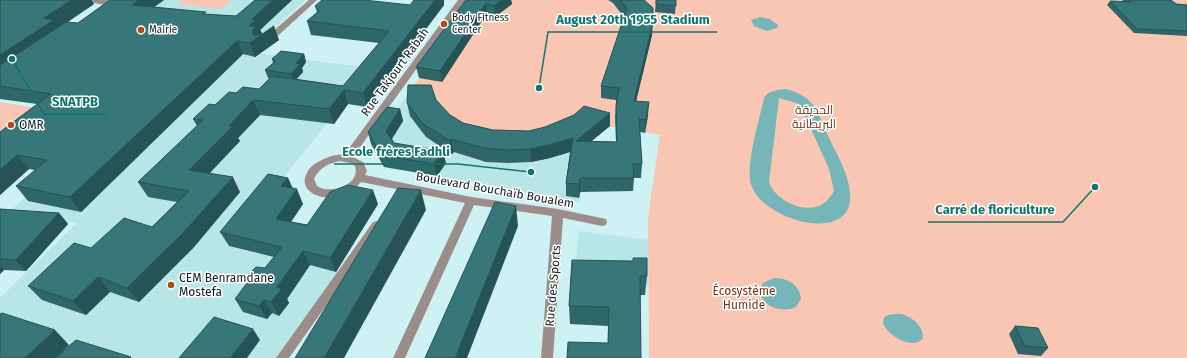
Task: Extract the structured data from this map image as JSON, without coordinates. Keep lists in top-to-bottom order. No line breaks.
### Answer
{"streets":{"street":["Rue Takjourt Rabah","Boulevard Bouchaïb Boualem","Rue des Sports"]},"crossings":[["Rue Takjourt Rabah","Boulevard Bouchaïb Boualem"],["Boulevard Bouchaïb Boualem","Rue des Sports"]],"parks":["الحديقة البريطانية","Écosystème Humide"],"places":["Body Fitness Center","Mairie","SNATPB","August 20th 1955 Stadium","OMR","Ecole frères Fadhli","Carré de floriculture","CEM Benramdane Mostefa"]}
